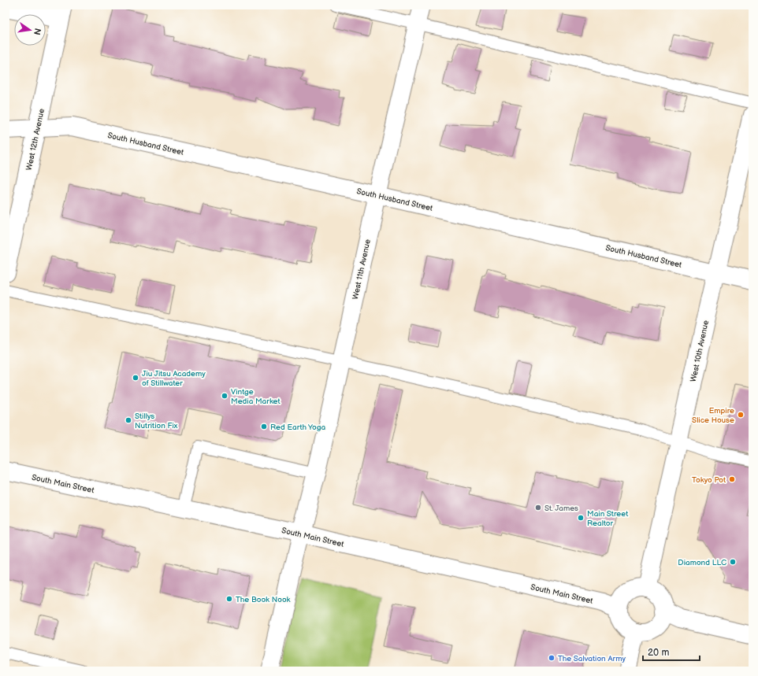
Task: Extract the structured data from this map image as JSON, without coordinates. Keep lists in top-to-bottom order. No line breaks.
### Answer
{"streets":{"street":["West 12th Avenue","South Husband Street","West 11th Avenue","West 10th Avenue","South Main Street"]},"crossings":[["West 12th Avenue","South Husband Street"],["South Husband Street","West 11th Avenue"],["South Husband Street","West 10th Avenue"],["West 11th Avenue","South Main Street"],["West 10th Avenue","South Main Street"]],"places":["Jiu Jitsu Academy of Stillwater","Vintge Media Market","Empire Slice House","Stillys Nutrition Fix","Red Earth Yoga","Tokyo Pot","St. James","Main Street Realtor","Diamond LLC","The Book Nook","The Salvation Army"],"scale_bar":"20 m","north":"right"}
